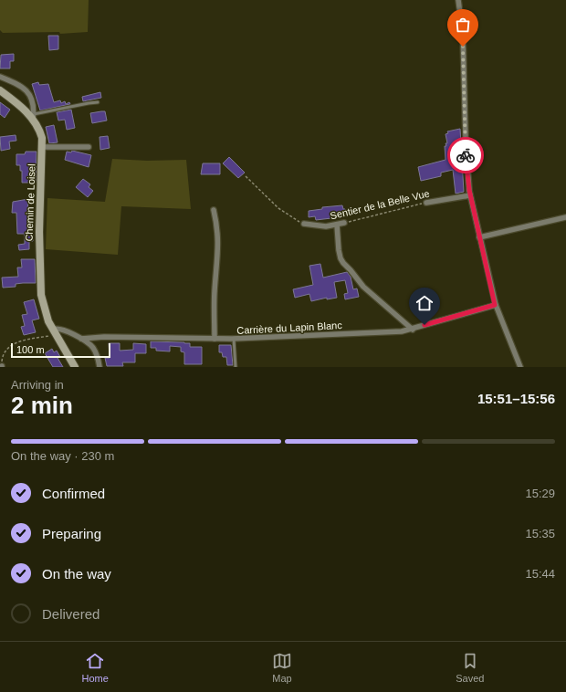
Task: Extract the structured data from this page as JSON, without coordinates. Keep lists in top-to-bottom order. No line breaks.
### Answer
{"streets":{"street":["Chemin de Loisel","Sentier de la Belle Vue","Carrière du Lapin Blanc"]},"scale_bar":"100 m","page":{"scale":"100 m","heading":["2 min","Arriving in","15:51–15:56"],"bar":"On the way · 230 m","list":[["Confirmed","15:29"],["Preparing","15:35"],["On the way","15:44"],"Delivered"],"tabs":["Home","Map","Saved"]}}
